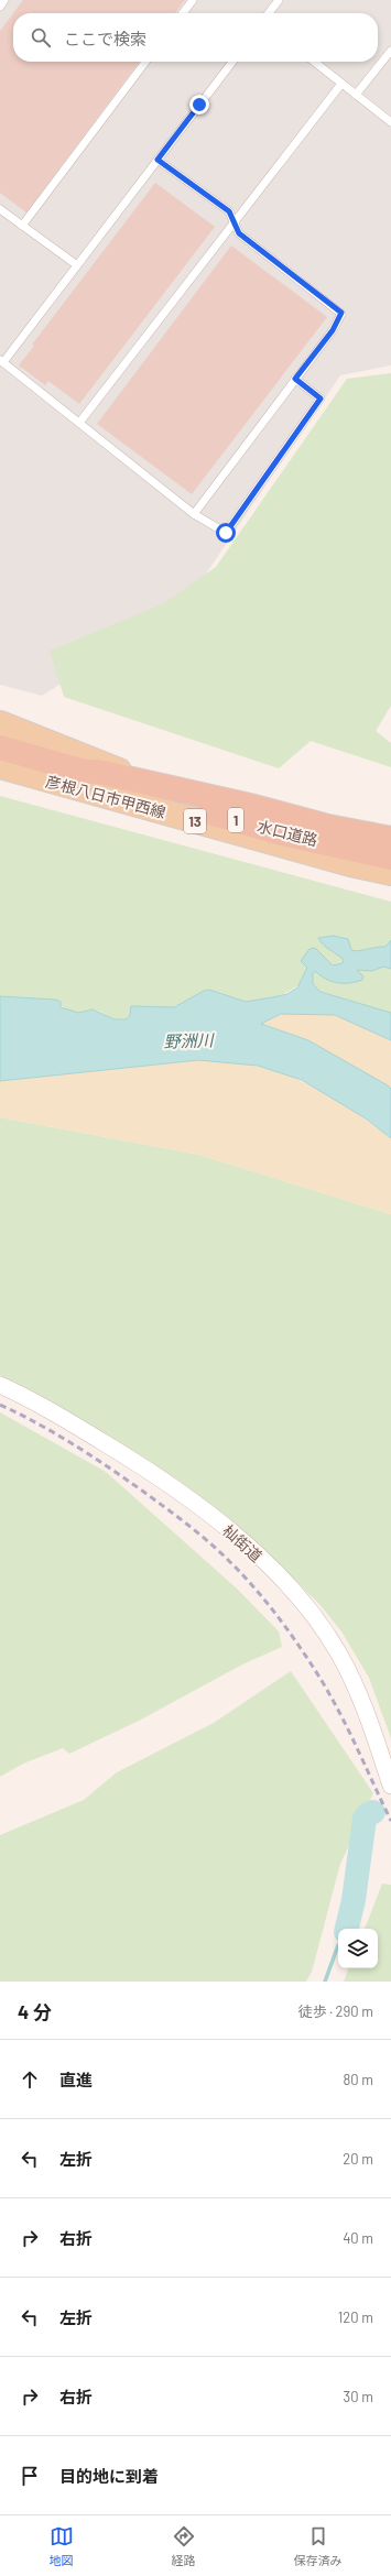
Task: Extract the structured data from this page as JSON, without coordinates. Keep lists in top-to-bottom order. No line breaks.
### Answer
{"streets":{"highway":["1","水口道路"],"main road":["彦根八日市甲西線","13"],"street":["杣街道"]},"crossings":[["彦根八日市甲西線","水口道路"]],"water":["野洲川"],"page":{"search":"ここで検索","heading":["4 分","徒歩 · 290 m"],"list":[["直進","80 m"],["左折","20 m"],["右折","40 m"],["左折","120 m"],["右折","30 m"],"目的地に到着"],"nav":["地図","経路","保存済み"]}}
